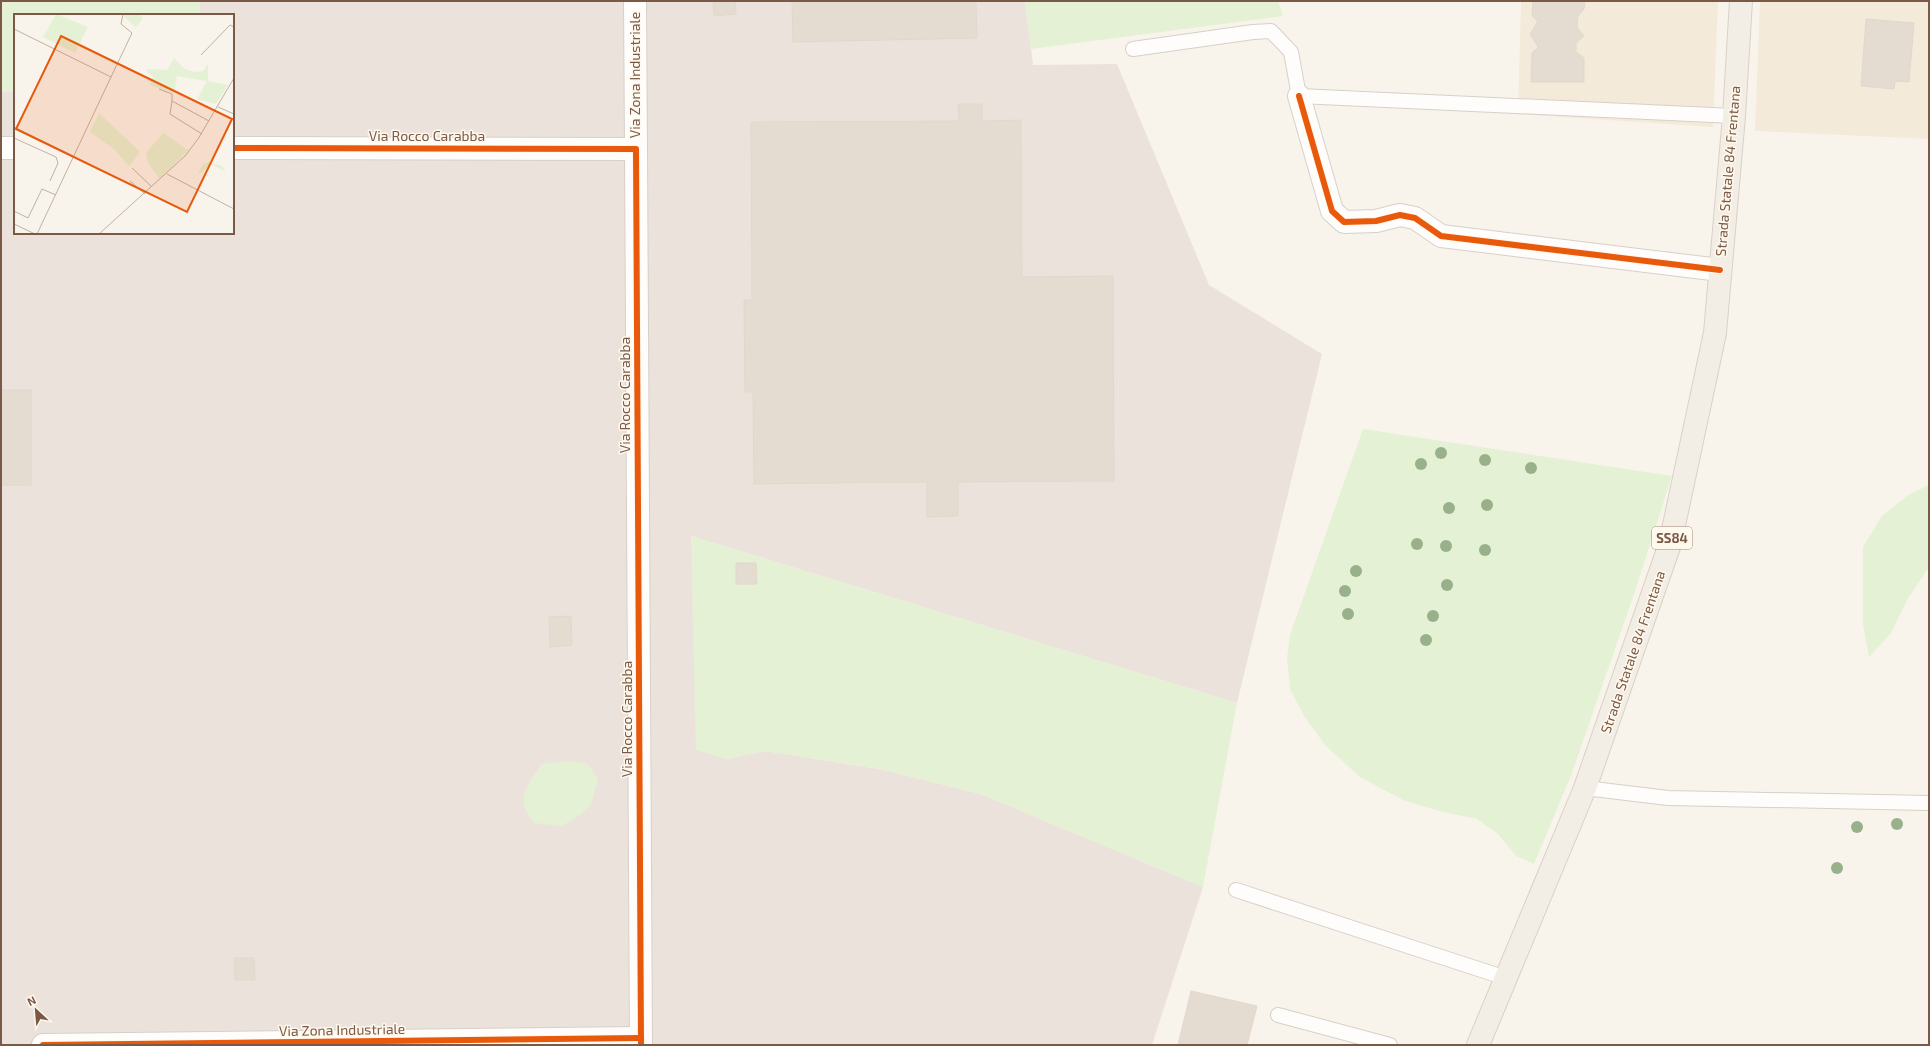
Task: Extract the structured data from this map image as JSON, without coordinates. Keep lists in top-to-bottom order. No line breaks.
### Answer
{"streets":{"main road":["Strada Statale 84 Frentana","SS84"],"street":["Via Zona Industriale","Via Rocco Carabba"]},"crossings":[["Via Zona Industriale","Via Rocco Carabba"]],"north":"top left"}
